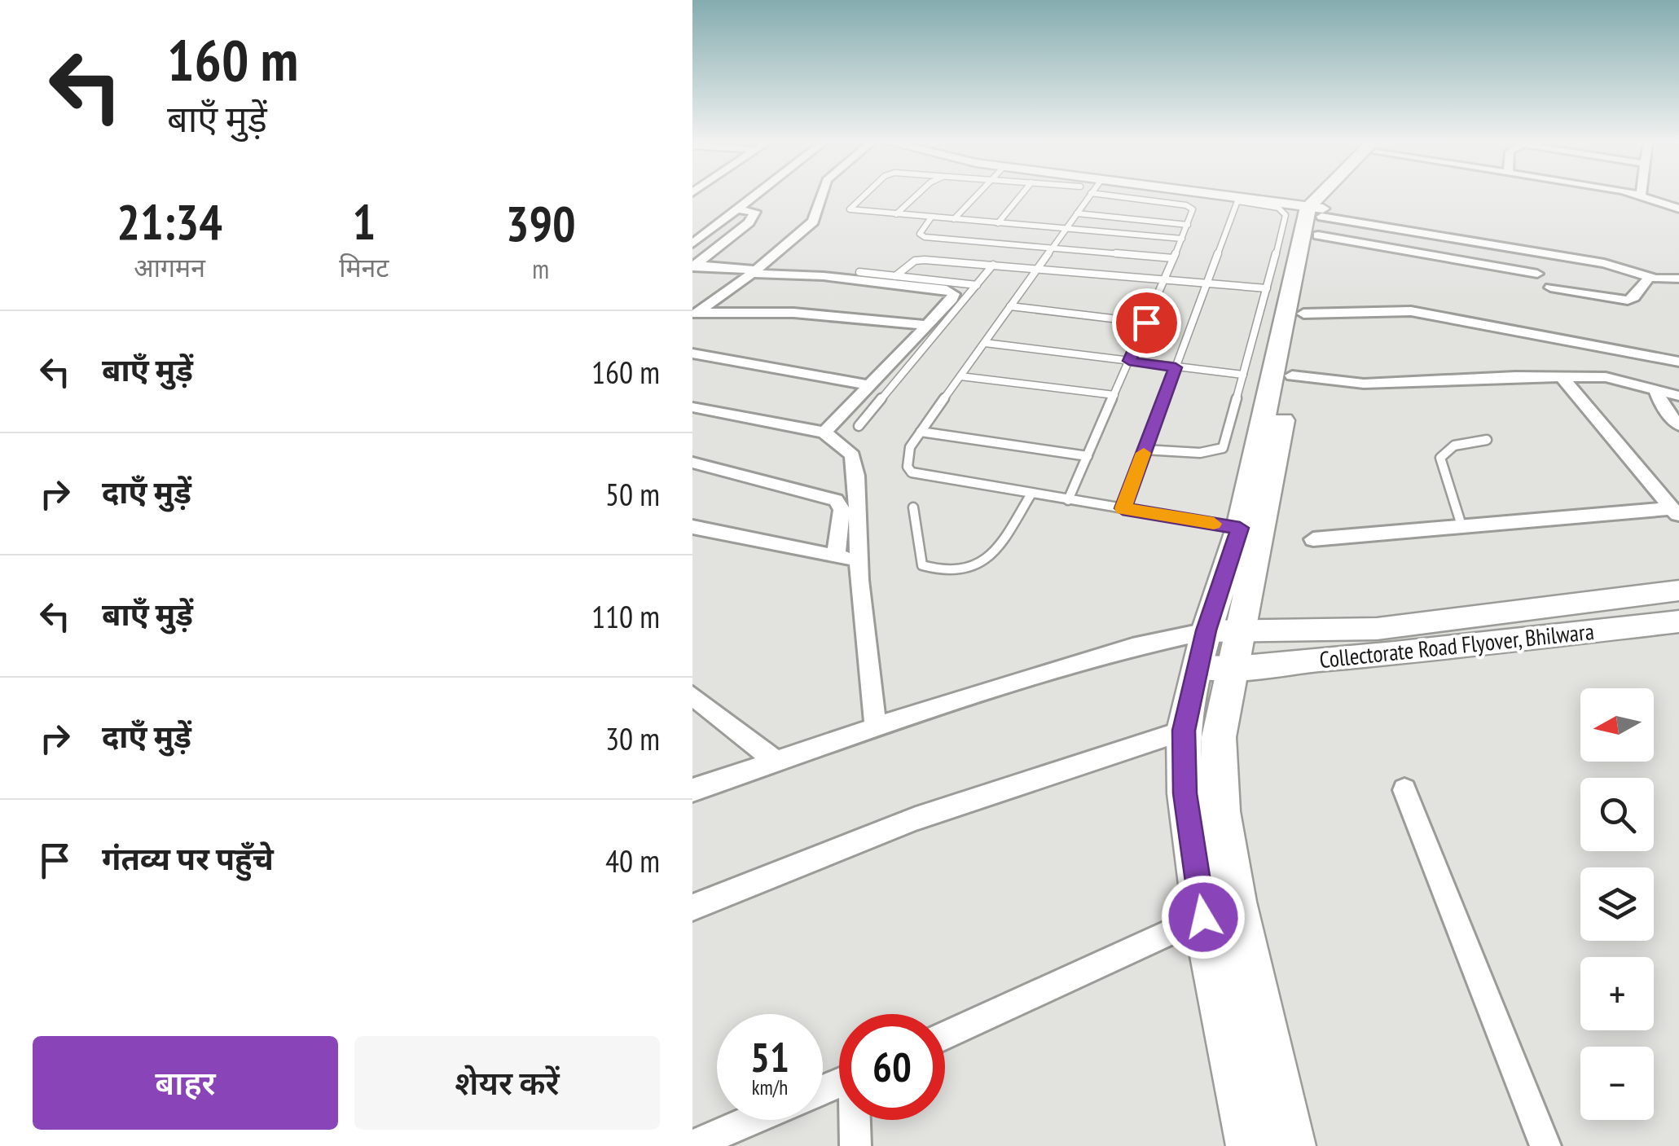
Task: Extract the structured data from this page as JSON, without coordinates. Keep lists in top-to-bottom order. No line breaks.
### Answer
{"streets":{"street":["Collectorate Road Flyover, Bhilwara"]},"north":"left","page":{"turn":["160 m","बाएँ मुड़ें"],"eta":["21:34","आगमन","1","मिनट","390","m"],"list":[{"name":"बाएँ मुड़ें","value":"160 m"},{"name":"दाएँ मुड़ें","value":"50 m"},{"name":"बाएँ मुड़ें","value":"110 m"},{"name":"दाएँ मुड़ें","value":"30 m"},{"name":"गंतव्य पर पहुँचे","value":"40 m"}],"map_buttons":["+","−"],"speed":"51 km/h","limit":"60","buttons":["बाहर","शेयर करें"]}}
